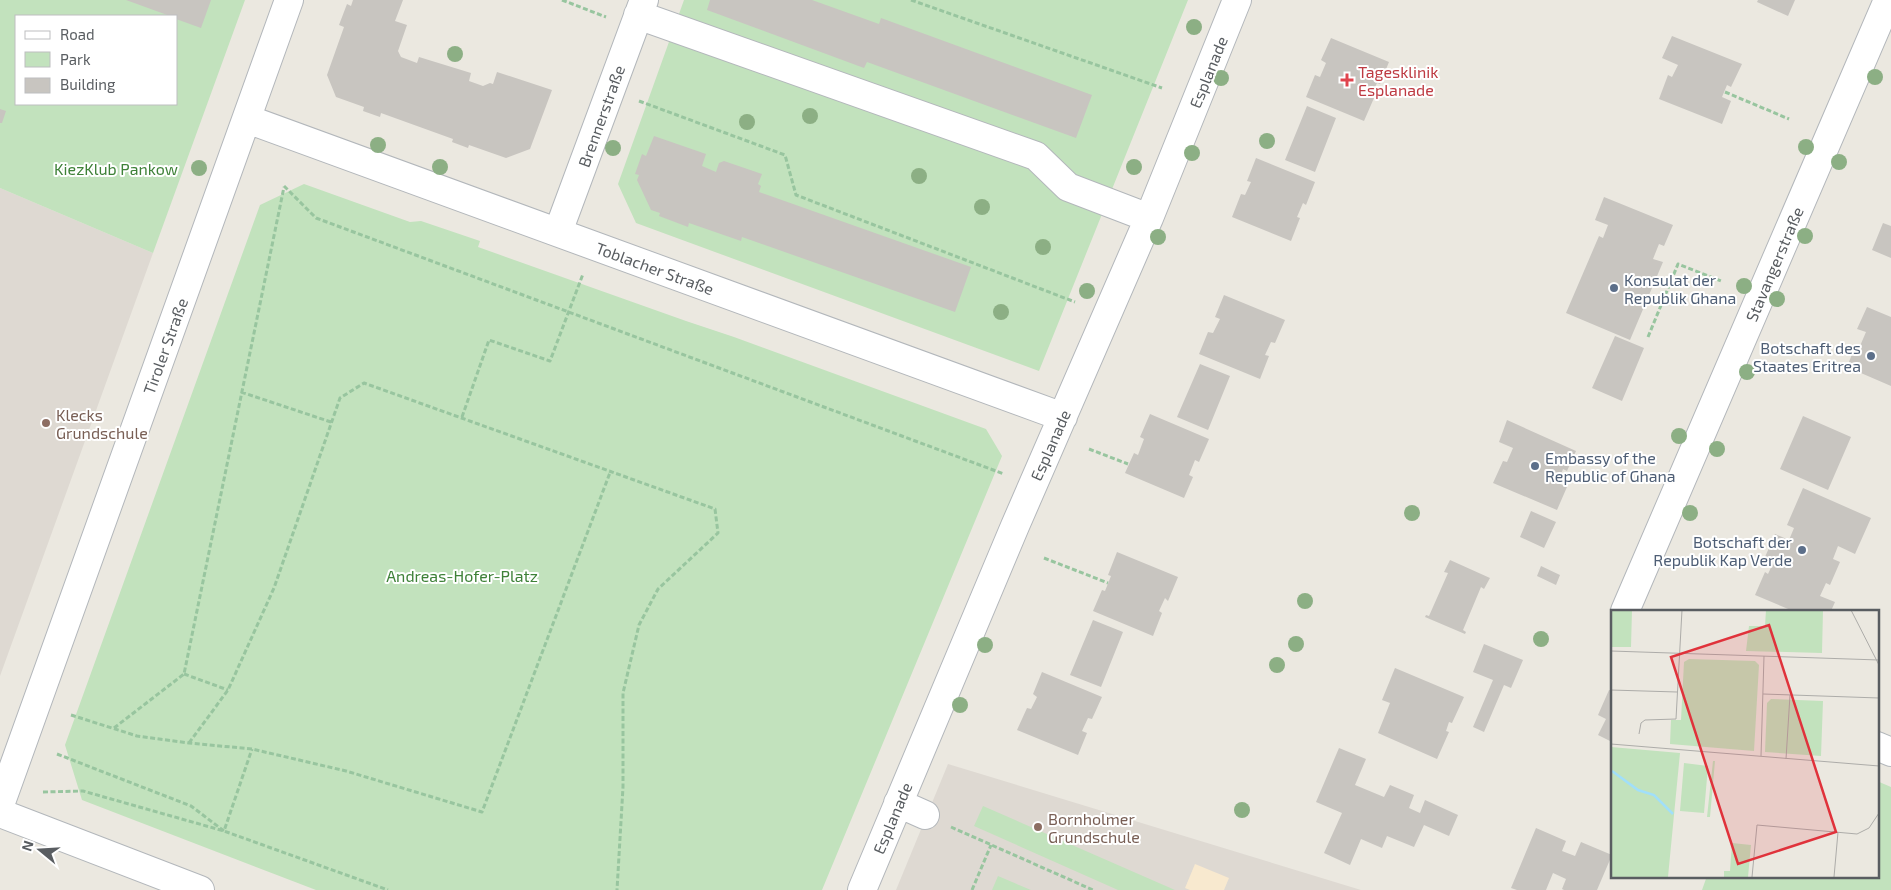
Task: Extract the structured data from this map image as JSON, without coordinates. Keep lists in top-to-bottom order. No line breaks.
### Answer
{"streets":{"street":["Esplanade","Brennerstraße","Stavangerstraße","Toblacher Straße","Tiroler Straße"]},"crossings":[["Esplanade","Toblacher Straße"],["Brennerstraße","Toblacher Straße"],["Toblacher Straße","Tiroler Straße"]],"parks":["KiezKlub Pankow","Andreas-Hofer-Platz"],"places":{"health":["Tagesklinik Esplanade"],"other":["Konsulat der Republik Ghana","Botschaft des Staates Eritrea","Klecks Grundschule","Embassy of the Republic of Ghana","Botschaft der Republik Kap Verde","Bornholmer Grundschule"]},"legend":["Road","Park","Building"],"north":"left"}
